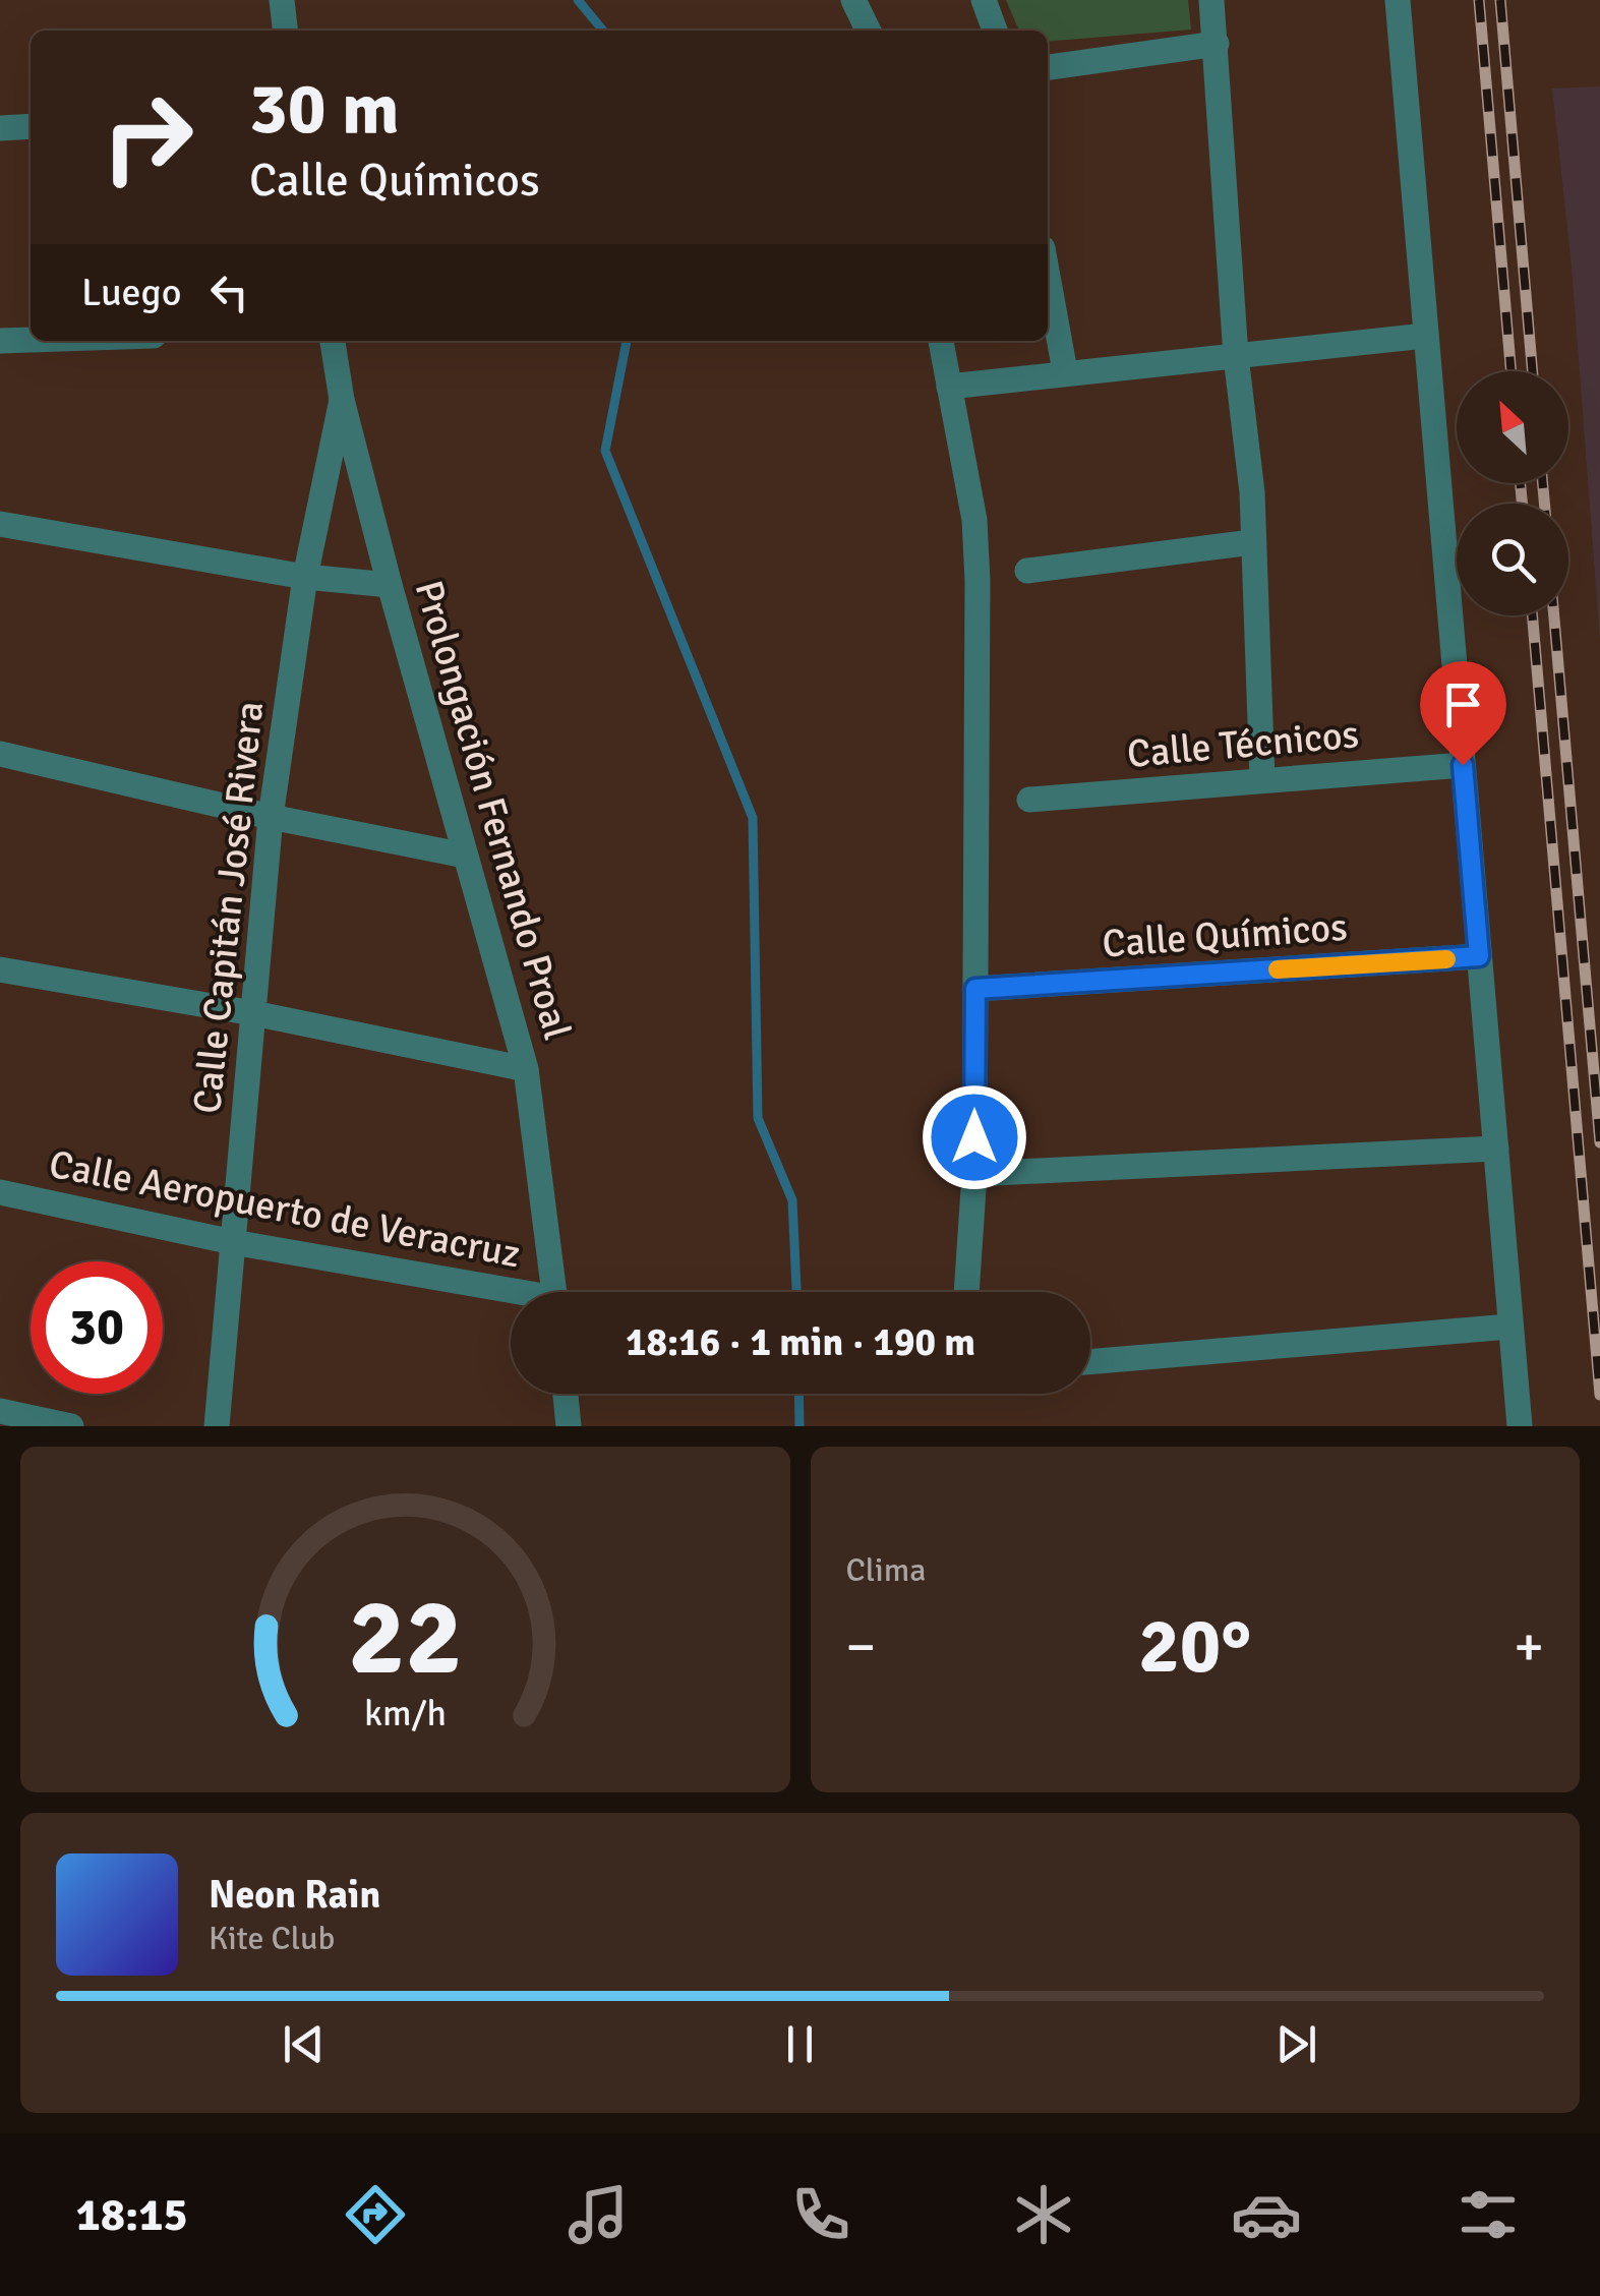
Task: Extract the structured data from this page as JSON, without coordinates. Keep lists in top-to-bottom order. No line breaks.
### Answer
{"streets":{"street":["Calle Técnicos","Prolongación Fernando Proal","Calle Capitán José Rivera","Calle Químicos","Calle Aeropuerto de Veracruz"]},"crossings":[["Prolongación Fernando Proal","Calle Capitán José Rivera"],["Calle Capitán José Rivera","Calle Aeropuerto de Veracruz"]],"north":"top left","page":{"turn":["30 m","Calle Químicos"],"then":"Luego","limit":"30","trip":"18:16 · 1 min · 190 m","tile":"Clima","heat":["−","20°","+"],"song":["Neon Rain","Kite Club"],"tabs":"18:15","gauge":["22","km/h"]}}
